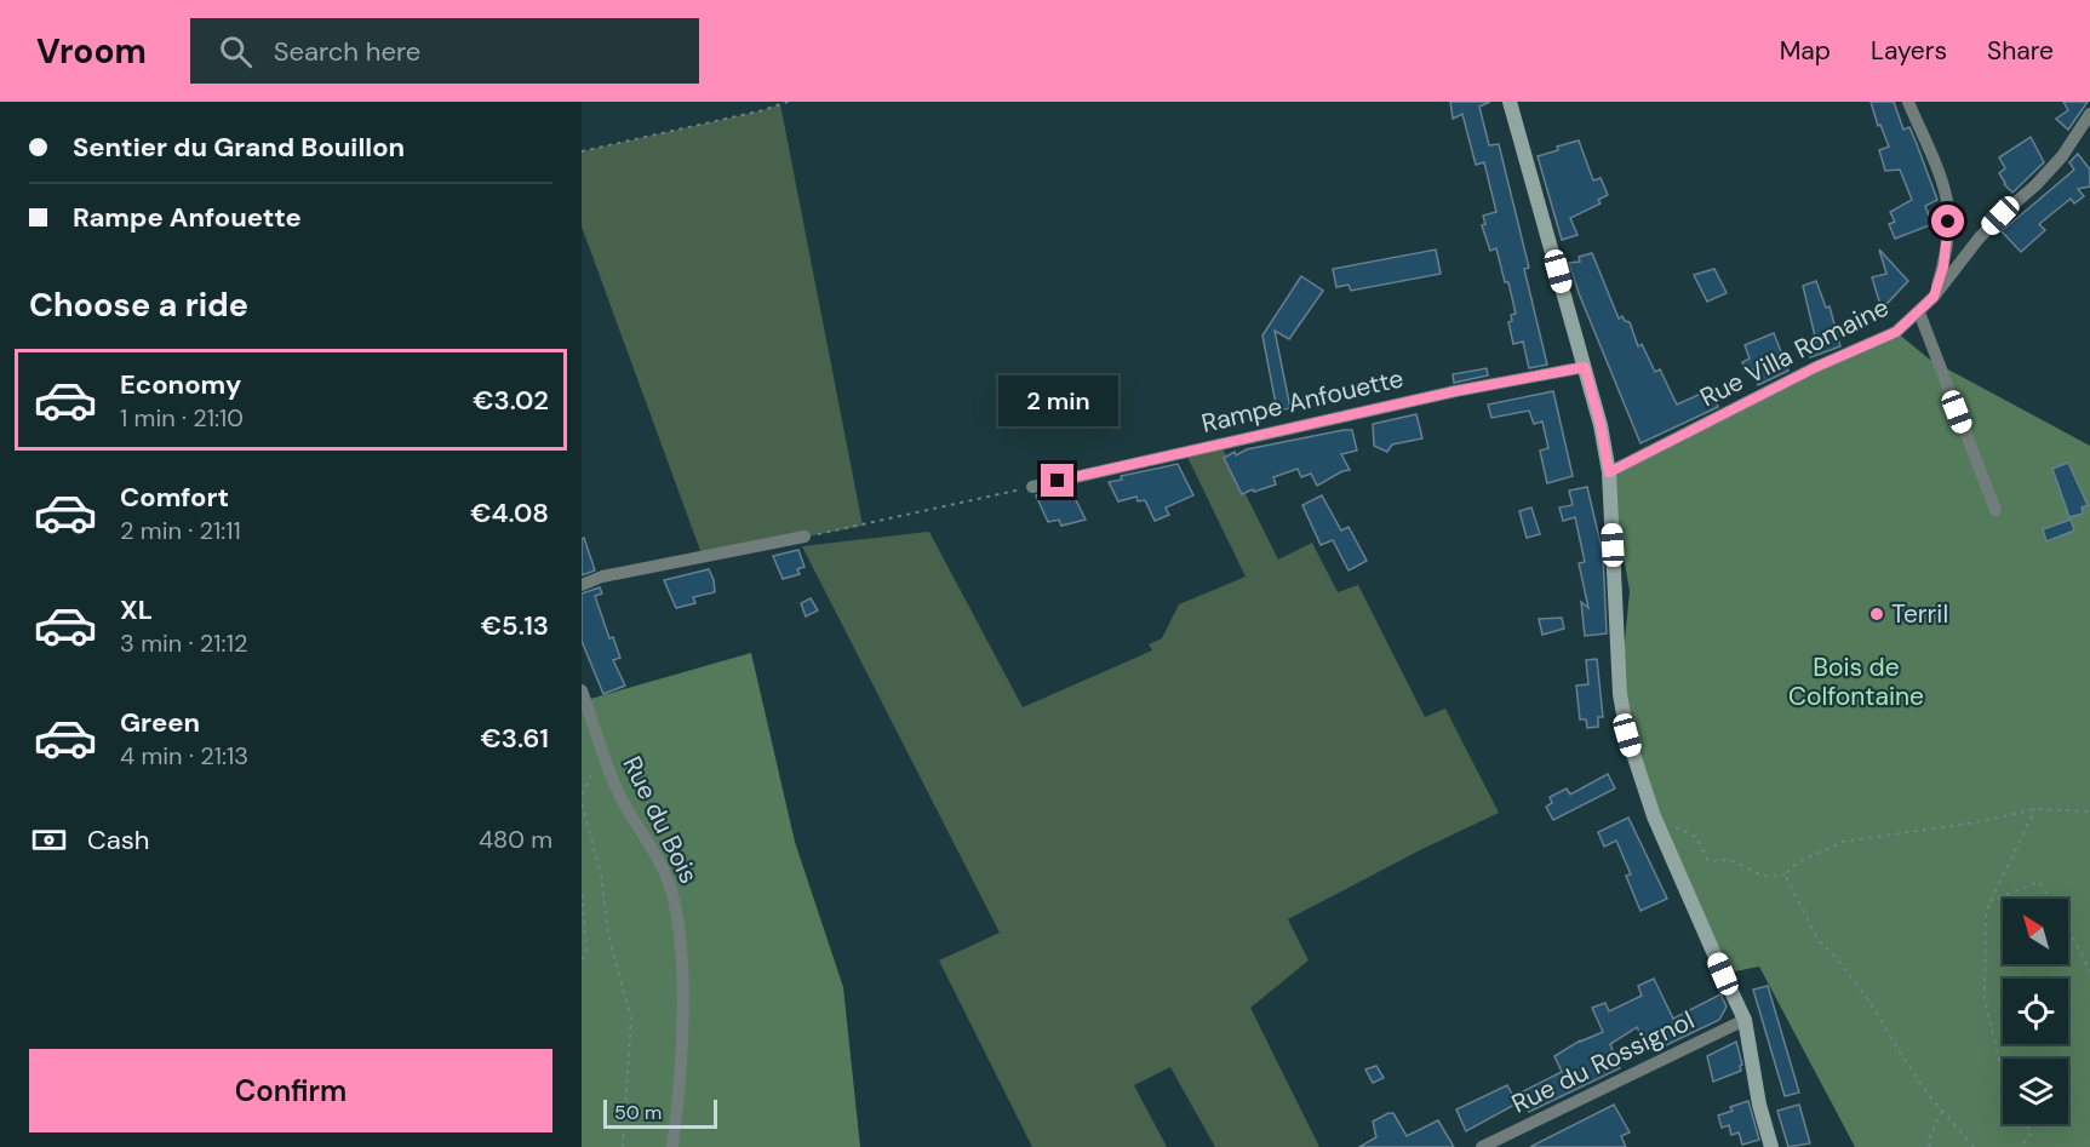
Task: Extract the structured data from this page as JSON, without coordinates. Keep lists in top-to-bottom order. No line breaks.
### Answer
{"streets":{"street":["Rue Villa Romaine","Rampe Anfouette","Rue du Bois","Rue du Rossignol"]},"parks":["Bois de Colfontaine"],"places":["Terril"],"scale_bar":"50 m","north":"top left","page":{"header":"Vroom","search":"Search here","nav":["Map","Layers","Share"],"banner":["Sentier du Grand Bouillon","Rampe Anfouette"],"heading":"Choose a ride","list":[{"name":"Economy","note":"1 min · 21:10","value":"€3.02"},{"name":"Comfort","note":"2 min · 21:11","value":"€4.08"},{"name":"XL","note":"3 min · 21:12","value":"€5.13"},{"name":"Green","note":"4 min · 21:13","value":"€3.61"}],"bubble":"2 min","pay":["Cash","480 m"],"buttons":"Confirm","scale":"50 m"}}
